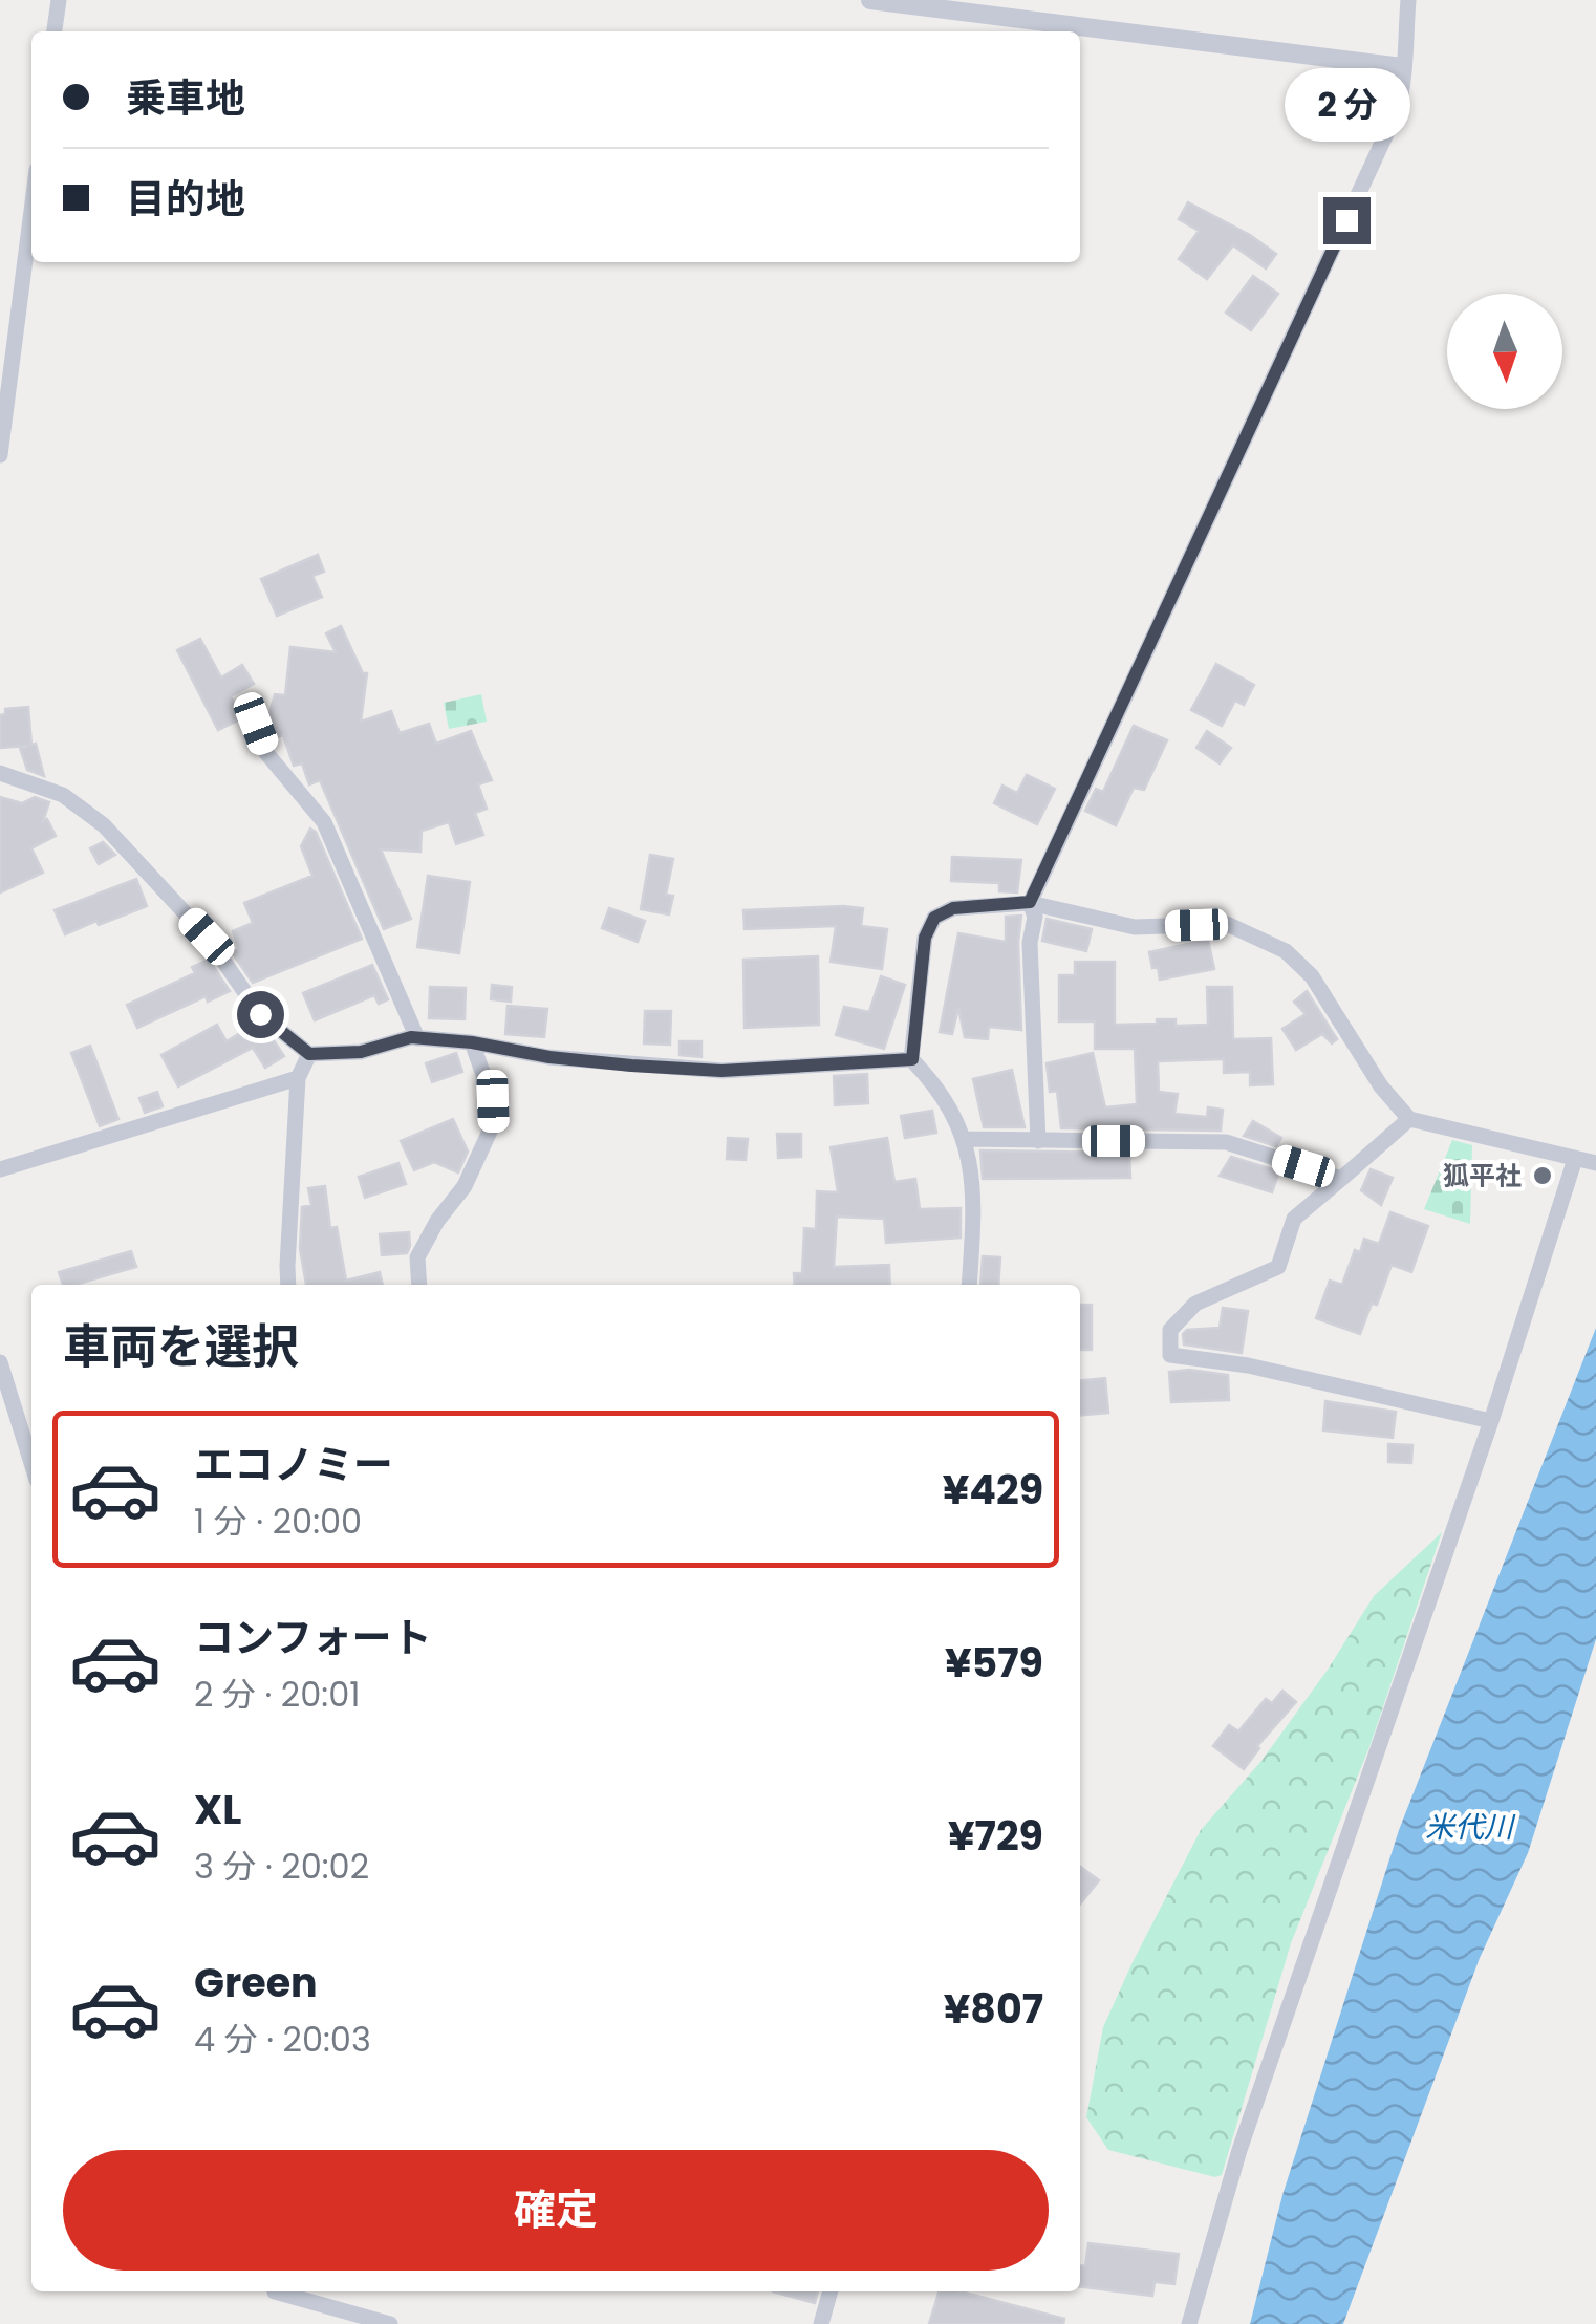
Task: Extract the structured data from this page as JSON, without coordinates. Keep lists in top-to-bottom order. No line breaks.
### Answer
{"water":["米代川"],"places":["狐平社"],"north":"bottom","page":{"banner":["乗車地","目的地"],"bubble":"2 分","heading":"車両を選択","list":[{"name":"エコノミー","note":"1 分 · 20:00","value":"¥429"},{"name":"コンフォート","note":"2 分 · 20:01","value":"¥579"},{"name":"XL","note":"3 分 · 20:02","value":"¥729"},{"name":"Green","note":"4 分 · 20:03","value":"¥807"}],"buttons":"確定"}}
